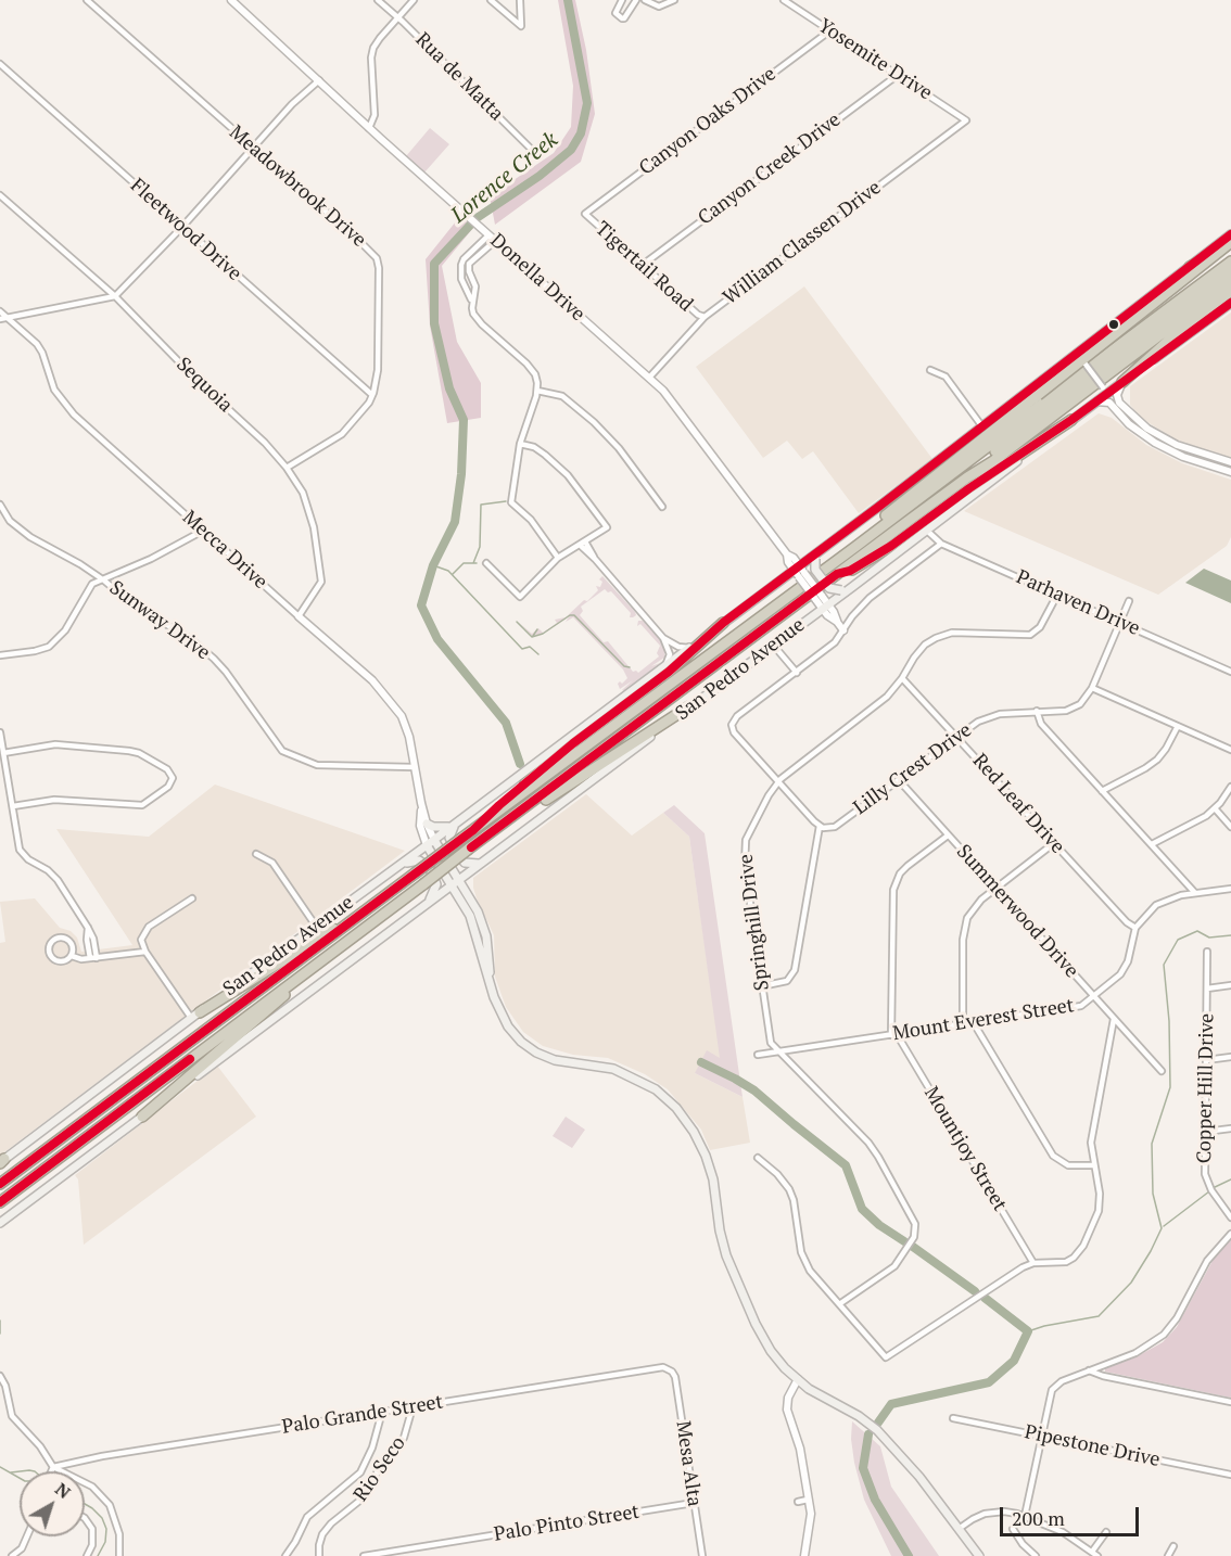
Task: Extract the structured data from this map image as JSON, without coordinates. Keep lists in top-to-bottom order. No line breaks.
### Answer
{"streets":{"main road":["Mecca Drive","San Pedro Avenue"],"street":["Yosemite Drive","Rua de Matta","Canyon Oaks Drive","Canyon Creek Drive","Meadowbrook Drive","Fleetwood Drive","William Classen Drive","Tigertail Road","Donella Drive","Sequoia","Parhaven Drive","Sunway Drive","Lilly Crest Drive","Red Leaf Drive","Summerwood Drive","Springhill Drive","Mount Everest Street","Copper Hill Drive","Mountjoy Street","Palo Grande Street","Pipestone Drive","Mesa Alta","Rio Seco","Palo Pinto Street"]},"crossings":[["Yosemite Drive","Canyon Oaks Drive"],["Yosemite Drive","Canyon Creek Drive"],["Yosemite Drive","William Classen Drive"],["Canyon Oaks Drive","Tigertail Road"],["Canyon Creek Drive","Tigertail Road"],["Meadowbrook Drive","Fleetwood Drive"],["Meadowbrook Drive","Sequoia"],["William Classen Drive","Tigertail Road"],["William Classen Drive","Donella Drive"],["Donella Drive","San Pedro Avenue"],["Sequoia","Mecca Drive"],["Mecca Drive","Sunway Drive"],["Mecca Drive","San Pedro Avenue"],["Parhaven Drive","San Pedro Avenue"],["Parhaven Drive","Lilly Crest Drive"],["Parhaven Drive","Springhill Drive"],["Lilly Crest Drive","Red Leaf Drive"],["Lilly Crest Drive","Summerwood Drive"],["Red Leaf Drive","Springhill Drive"],["Red Leaf Drive","Mount Everest Street"],["Summerwood Drive","Mount Everest Street"],["Springhill Drive","Mount Everest Street"],["Mount Everest Street","Mountjoy Street"],["Palo Grande Street","Mesa Alta"],["Palo Grande Street","Rio Seco"],["Mesa Alta","Palo Pinto Street"]],"water":["Lorence Creek"],"scale_bar":"200 m","north":"top right"}
